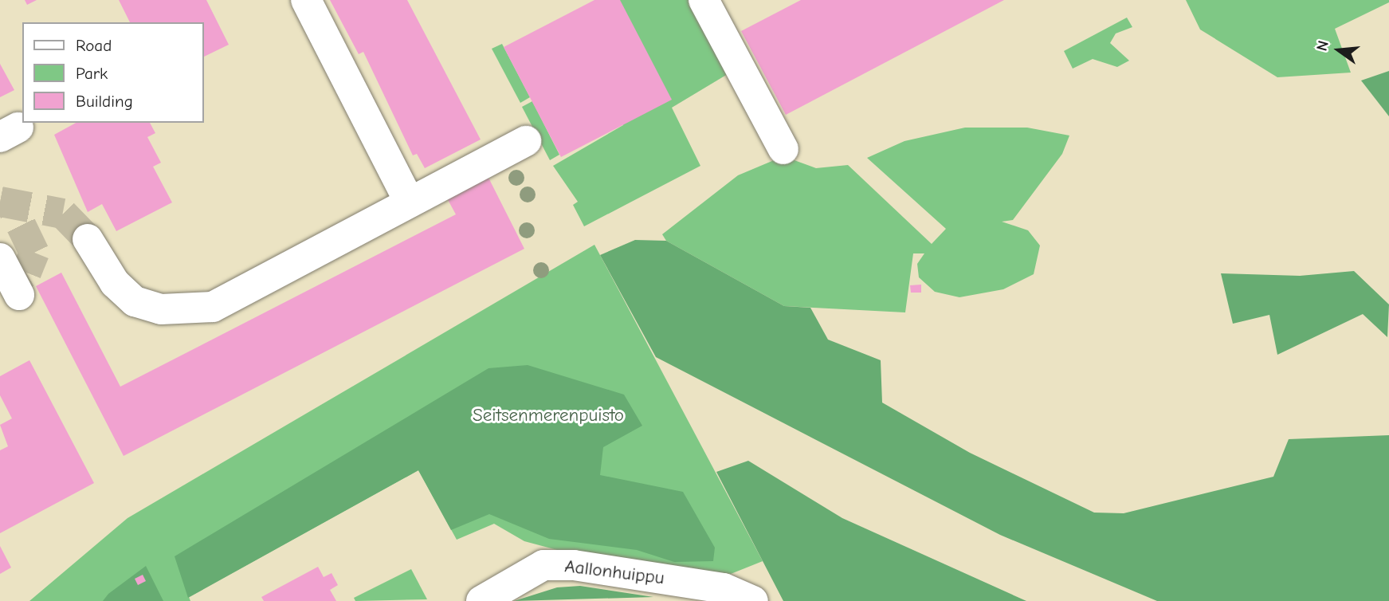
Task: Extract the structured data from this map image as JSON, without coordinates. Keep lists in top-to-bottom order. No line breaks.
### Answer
{"streets":{"street":["Aallonhuippu"]},"parks":["Seitsenmerenpuisto"],"legend":["Road","Park","Building"],"north":"left"}
